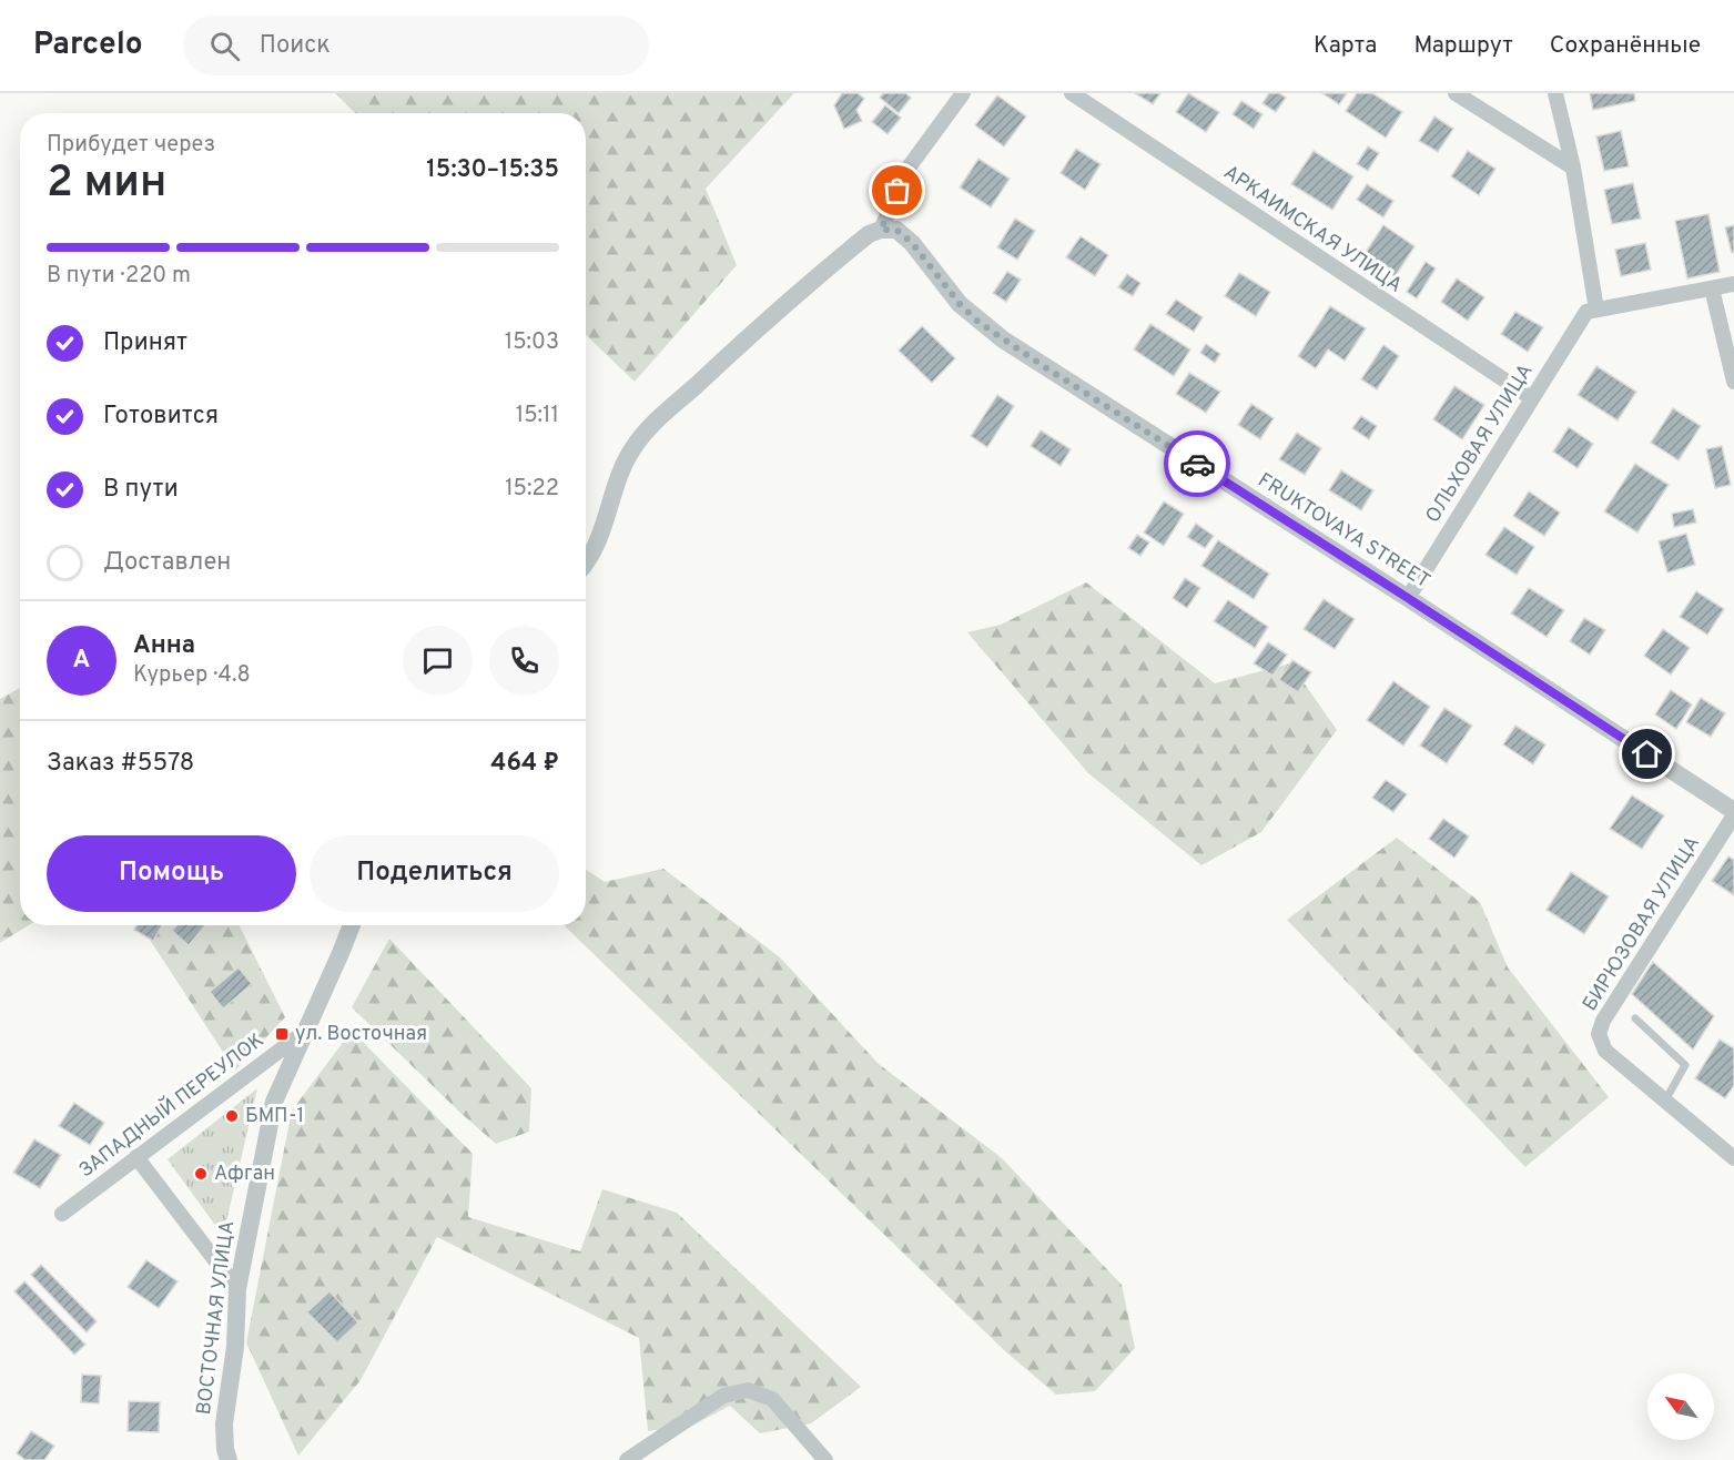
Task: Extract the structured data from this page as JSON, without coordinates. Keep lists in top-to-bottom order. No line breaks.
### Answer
{"streets":{"street":["АРКАИМСКАЯ УЛИЦА","ОЛЬХОВАЯ УЛИЦА","FRUKTOVAYA STREET","БИРЮЗОВАЯ УЛИЦА","ЗАПАДНЫЙ ПЕРЕУЛОК","ВОСТОЧНАЯ УЛИЦА"]},"crossings":[["АРКАИМСКАЯ УЛИЦА","ОЛЬХОВАЯ УЛИЦА"],["ОЛЬХОВАЯ УЛИЦА","FRUKTOVAYA STREET"],["FRUKTOVAYA STREET","БИРЮЗОВАЯ УЛИЦА"],["ЗАПАДНЫЙ ПЕРЕУЛОК","ВОСТОЧНАЯ УЛИЦА"]],"places":{"transit":["ул. Восточная"],"other":["БМП-1","Афган"]},"north":"top left","page":{"header":"Parcelo","search":"Поиск","nav":["Карта","Маршрут","Сохранённые"],"heading":["2 мин","Прибудет через","15:30–15:35"],"panel":["Анна","Курьер · 4.8","Заказ #5578","464 ₽"],"bar":"В пути · 220 m","list":[["Принят","15:03"],["Готовится","15:11"],["В пути","15:22"],"Доставлен"],"round":"А","buttons":["Помощь","Поделиться"]}}
